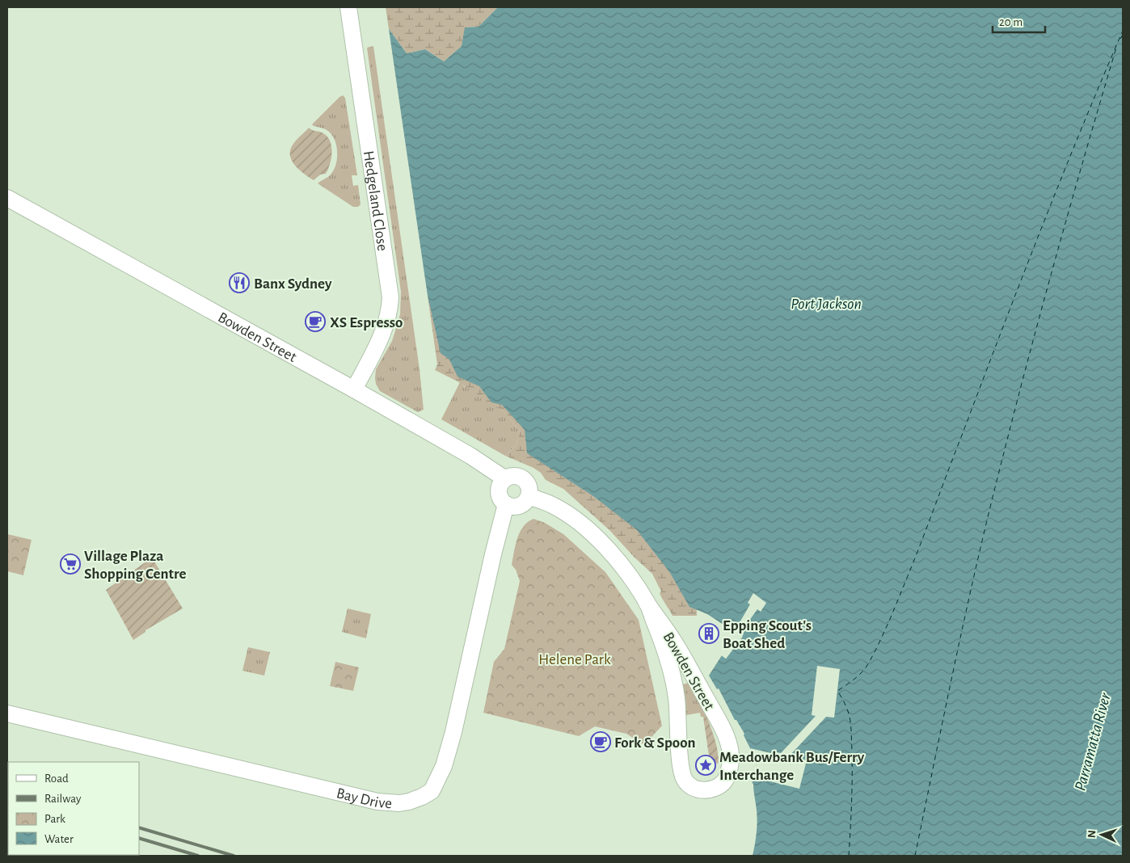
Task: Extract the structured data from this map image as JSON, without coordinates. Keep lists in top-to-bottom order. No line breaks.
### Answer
{"streets":{"street":["Hedgeland Close","Bowden Street","Bay Drive"]},"crossings":[["Hedgeland Close","Bowden Street"],["Bowden Street","Bay Drive"]],"water":["Port Jackson","Parramatta River"],"parks":["Helene Park"],"places":{"restaurant":["Banx Sydney"],"cafe":["XS Espresso","Fork & Spoon"],"supermarket":["Village Plaza Shopping Centre"],"building":["Epping Scout's Boat Shed"],"place":["Meadowbank Bus/Ferry Interchange"]},"legend":["Road","Railway","Park","Water"],"scale_bar":"20 m","north":"left"}
